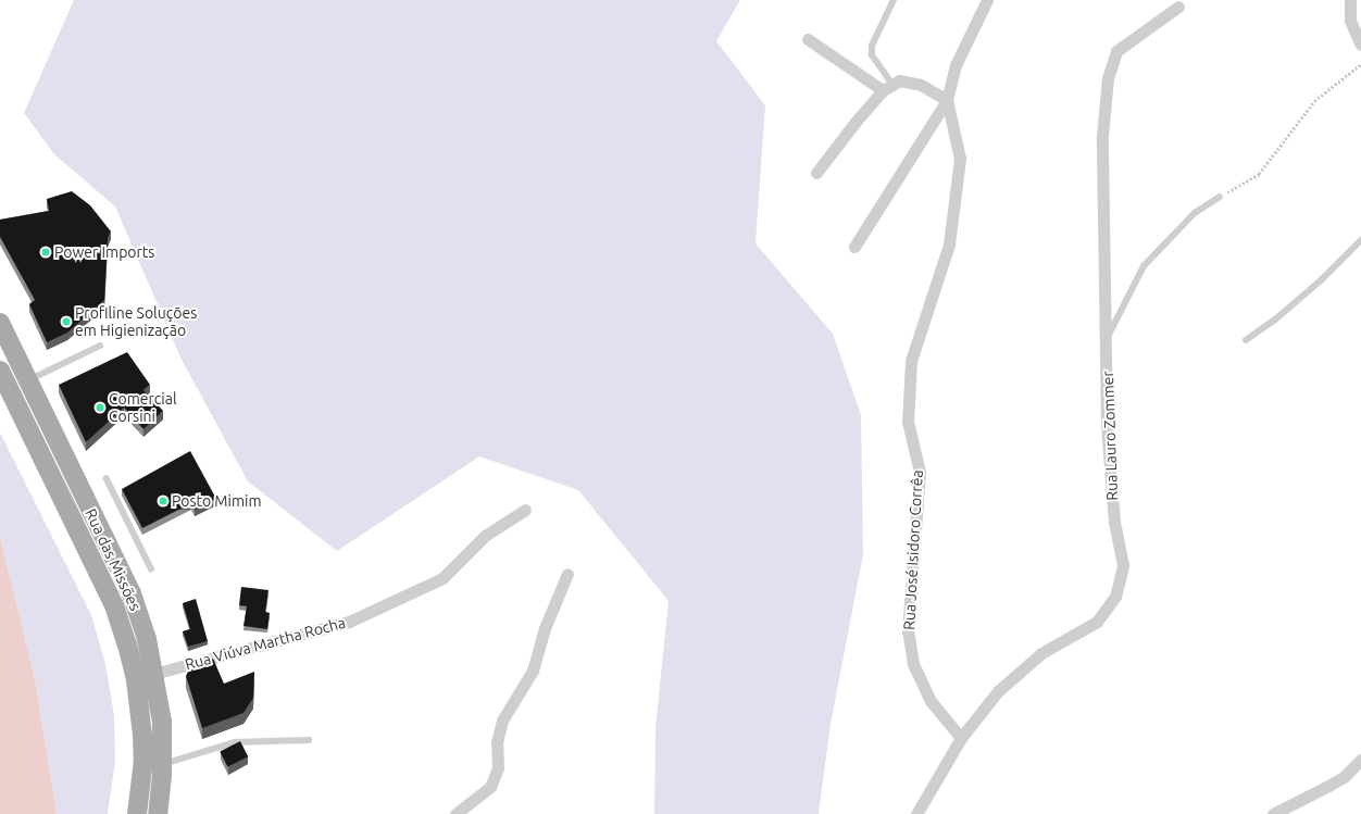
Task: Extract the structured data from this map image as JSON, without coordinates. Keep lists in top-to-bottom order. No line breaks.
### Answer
{"streets":{"main road":["Rua das Missões"],"street":["Rua Lauro Zommer","Rua José Isidoro Corrêa","Rua Viúva Martha Rocha"]},"crossings":[["Rua Lauro Zommer","Rua José Isidoro Corrêa"],["Rua das Missões","Rua Viúva Martha Rocha"]],"places":["Power Imports","Profiline Soluções em Higienização","Comercial Corsini","Posto Mimim"]}
